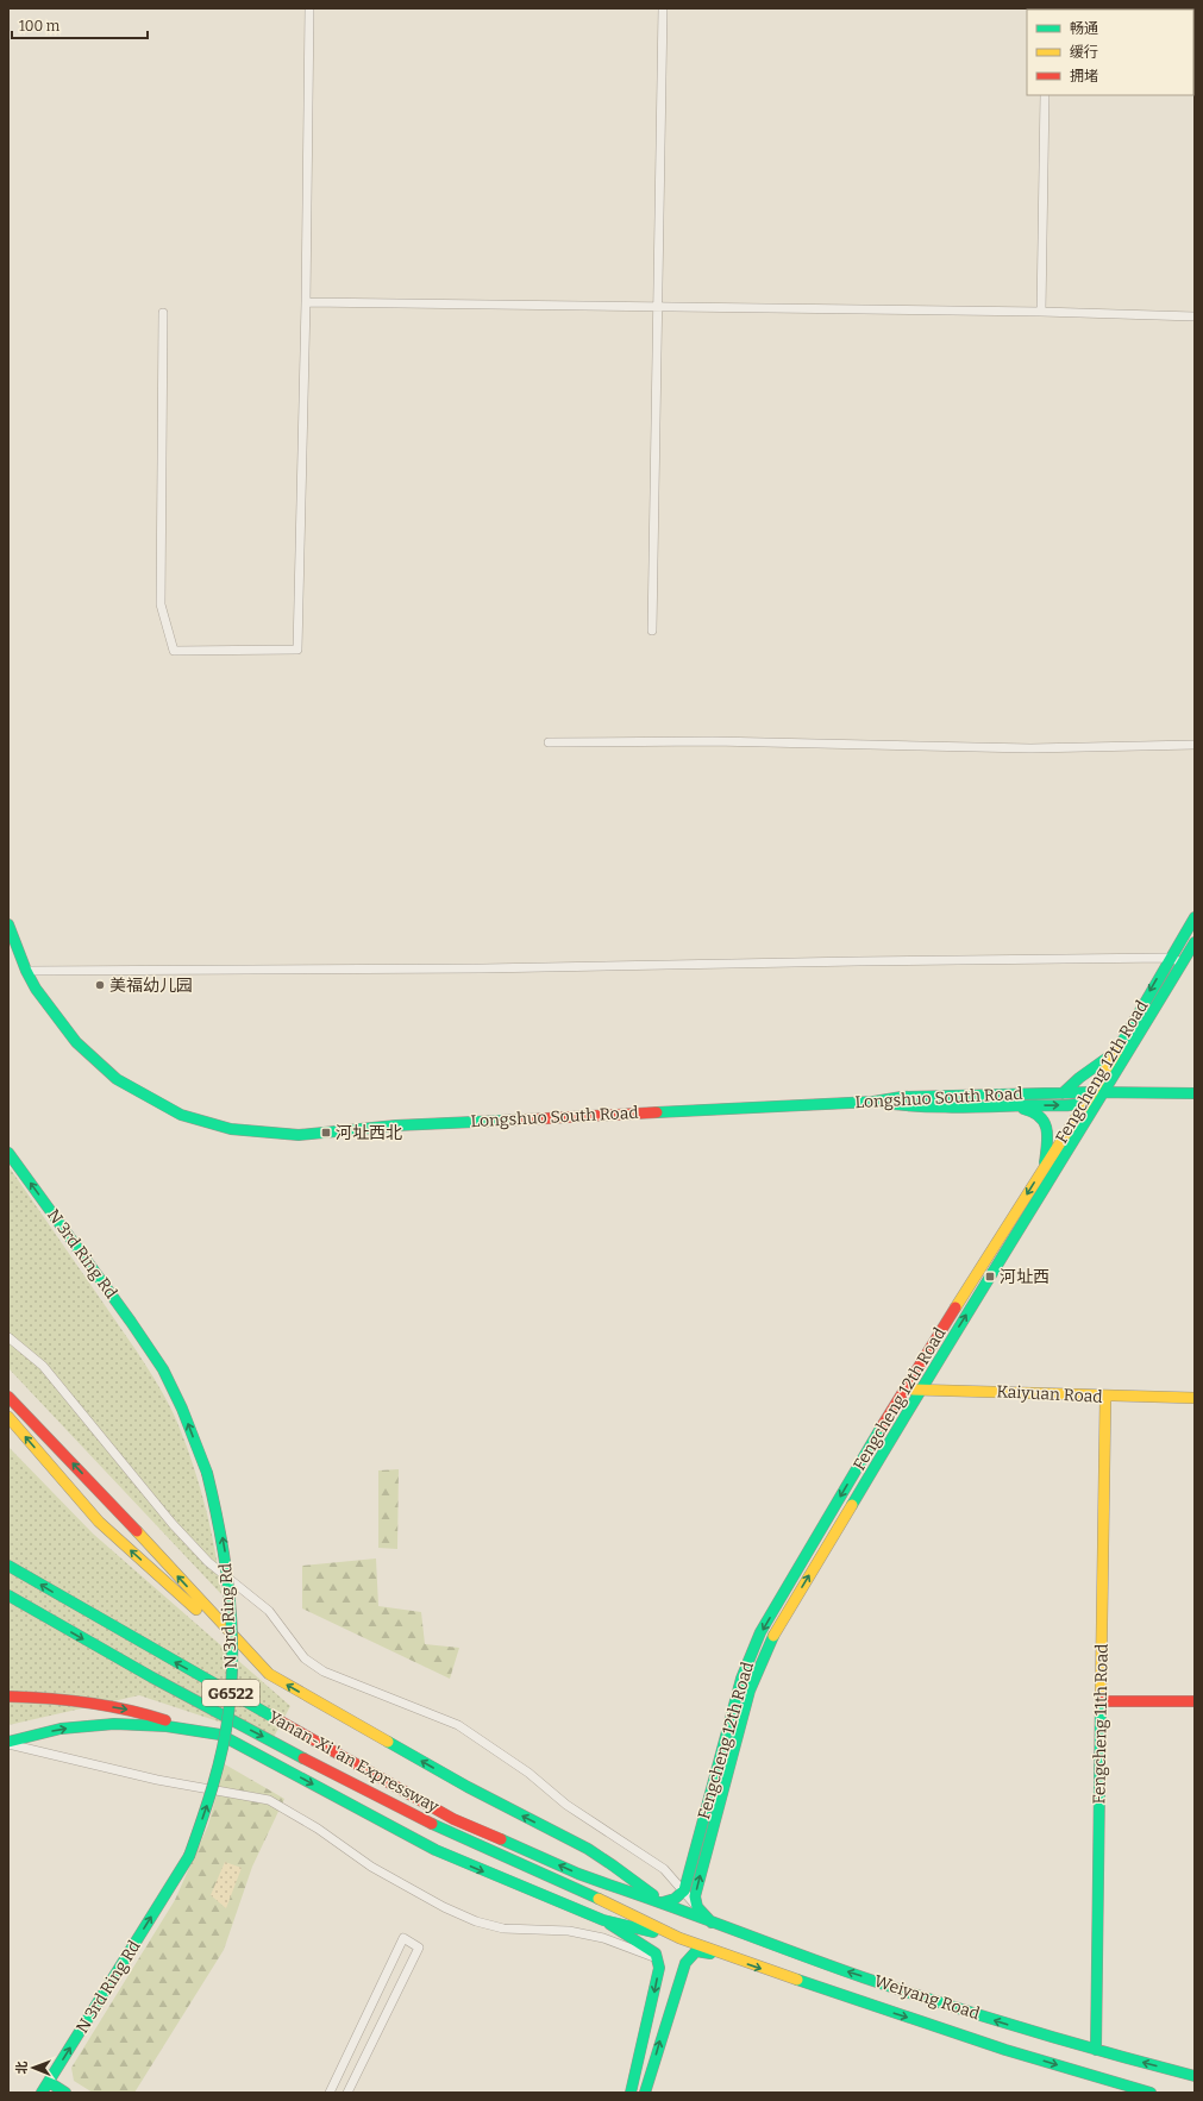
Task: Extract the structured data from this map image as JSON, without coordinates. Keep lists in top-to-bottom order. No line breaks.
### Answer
{"streets":{"main road":["Fengcheng 12th Road","Longshuo South Road","N 3rd Ring Rd","Kaiyuan Road","G6522","Fengcheng 11th Road","Yanan-Xi 'an Expressway","Weiyang Road"]},"crossings":[["Fengcheng 12th Road","Longshuo South Road"],["Fengcheng 12th Road","Kaiyuan Road"],["Kaiyuan Road","Fengcheng 11th Road"],["Fengcheng 11th Road","Weiyang Road"],["Yanan-Xi 'an Expressway","Weiyang Road"]],"one_way":["N 3rd Ring Rd"],"places":{"other":["美福幼儿园"],"transit":["河址西北","河址西"]},"legend":["畅通","缓行","拥堵"],"scale_bar":"100 m","north":"left"}
